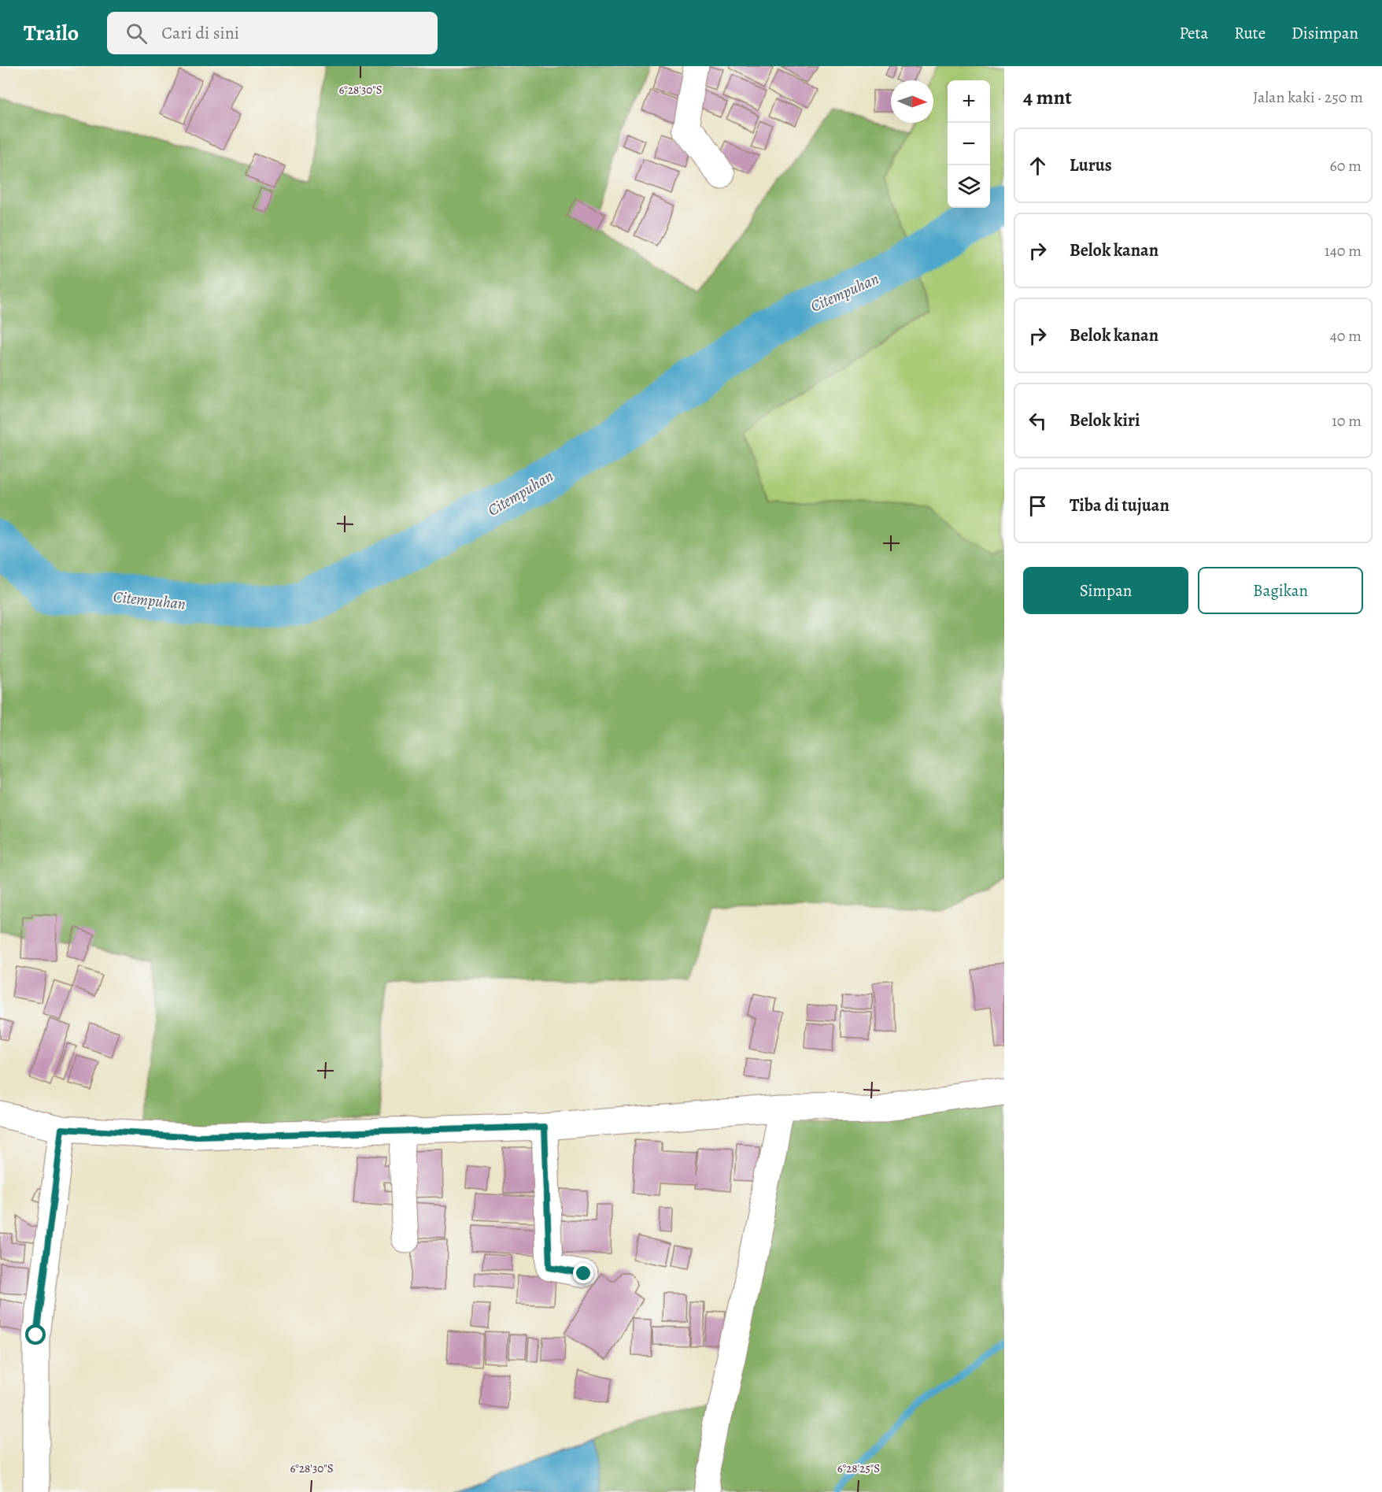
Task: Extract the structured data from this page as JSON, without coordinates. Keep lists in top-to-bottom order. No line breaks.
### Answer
{"water":["Citempuhan"],"north":"right","page":{"header":"Trailo","search":"Cari di sini","nav":["Peta","Rute","Disimpan"],"heading":["4 mnt","Jalan kaki · 250 m"],"map_buttons":["+","−"],"list":[["Lurus","60 m"],["Belok kanan","140 m"],["Belok kanan","40 m"],["Belok kiri","10 m"],"Tiba di tujuan"],"buttons":["Simpan","Bagikan"]},"coordinates":["6°28'30\"S","6°28'25\"S"]}
